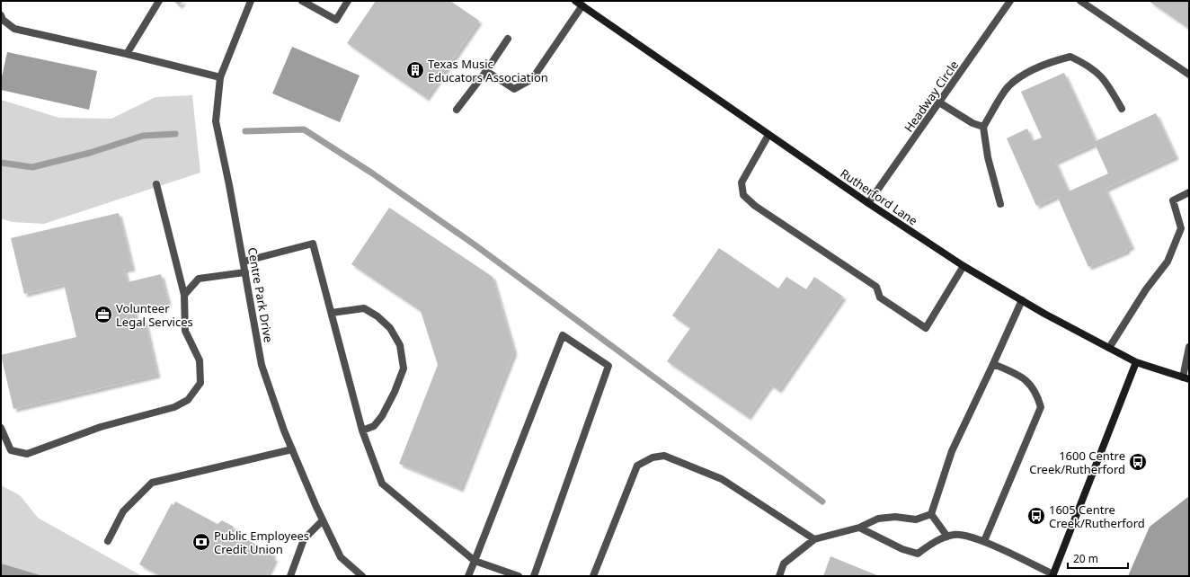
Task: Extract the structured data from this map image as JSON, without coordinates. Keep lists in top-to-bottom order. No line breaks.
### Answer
{"streets":{"street":["Headway Circle","Rutherford Lane","Centre Park Drive"]},"crossings":[["Headway Circle","Rutherford Lane"]],"places":{"building":["Texas Music Educators Association"],"office":["Volunteer Legal Services"],"bus stop":["1600 Centre Creek/Rutherford","1605 Centre Creek/Rutherford"],"bank":["Public Employees Credit Union"]},"scale_bar":"20 m"}
